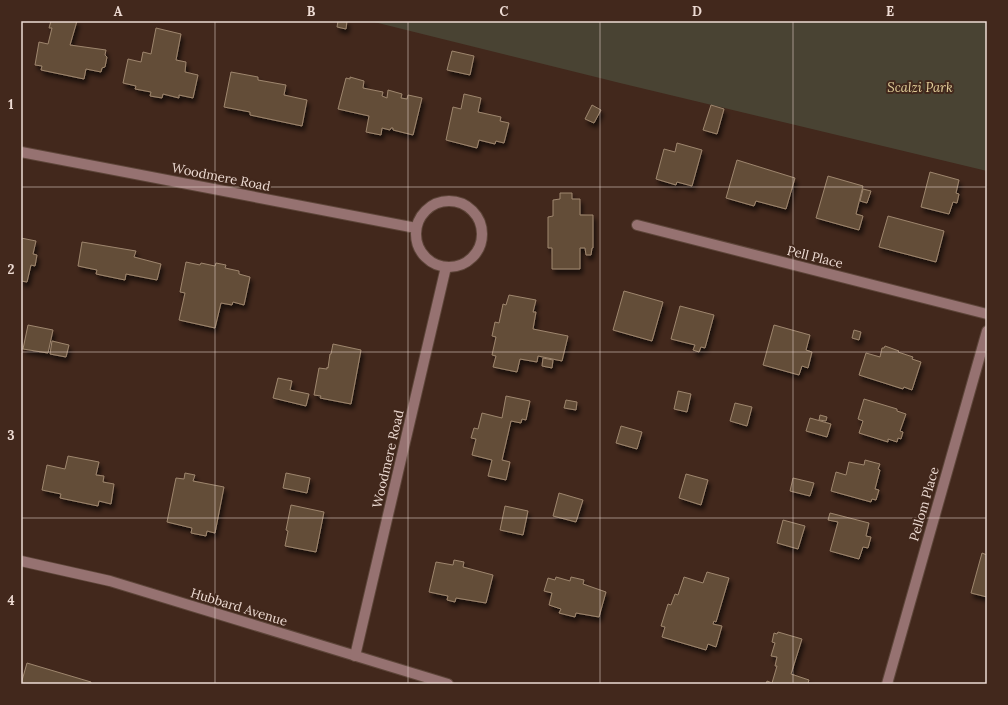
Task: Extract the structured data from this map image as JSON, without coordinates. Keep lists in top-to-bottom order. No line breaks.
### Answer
{"streets":{"street":["Woodmere Road","Pell Place","Pellom Place","Hubbard Avenue"]},"crossings":[["Woodmere Road","Hubbard Avenue"]],"parks":["Scalzi Park"],"grid":{"columns":["A","B","C","D","E"],"rows":["1","2","3","4"]}}
